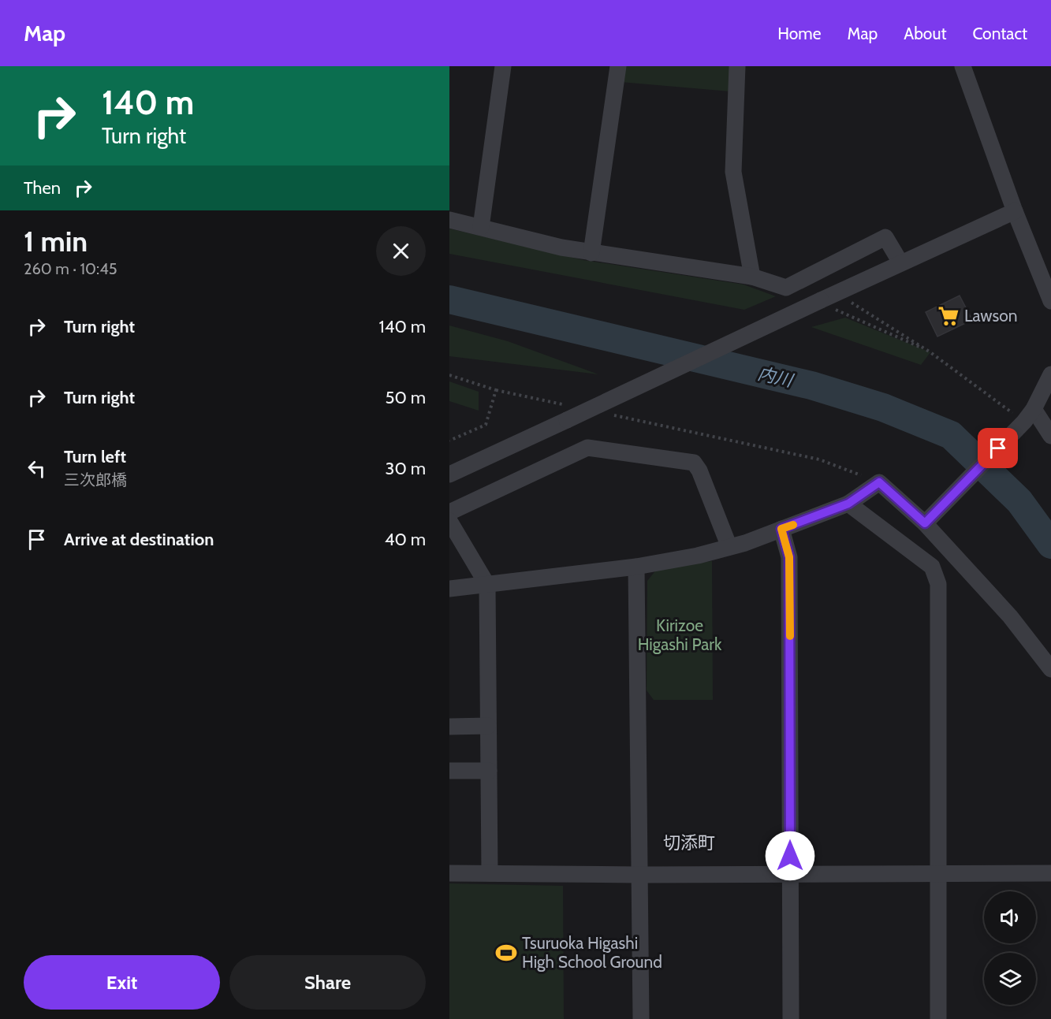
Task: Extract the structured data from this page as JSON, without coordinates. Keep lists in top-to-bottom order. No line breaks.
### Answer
{"districts":["切添町"],"water":["内川"],"parks":["Kirizoe Higashi Park"],"places":{"supermarket":["Lawson"],"sports":["Tsuruoka Higashi High School Ground"]},"page":{"header":"Map","nav":["Home","Map","About","Contact"],"turn":["140 m","Turn right"],"then":"Then","heading":["1 min","260 m · 10:45"],"list":[{"name":"Turn right","value":"140 m"},{"name":"Turn right","value":"50 m"},{"name":"Turn left","note":"三次郎橋","value":"30 m"},{"name":"Arrive at destination","value":"40 m"}],"buttons":["Exit","Share"]}}
